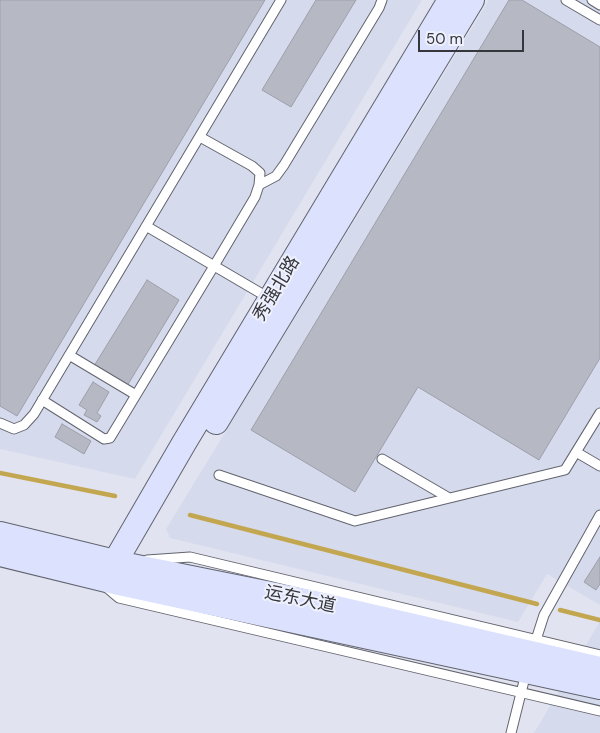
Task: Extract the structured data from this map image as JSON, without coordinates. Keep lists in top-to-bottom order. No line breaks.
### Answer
{"streets":{"street":["秀强北路","运东大道"]},"crossings":[["秀强北路","运东大道"]],"scale_bar":"50 m"}
